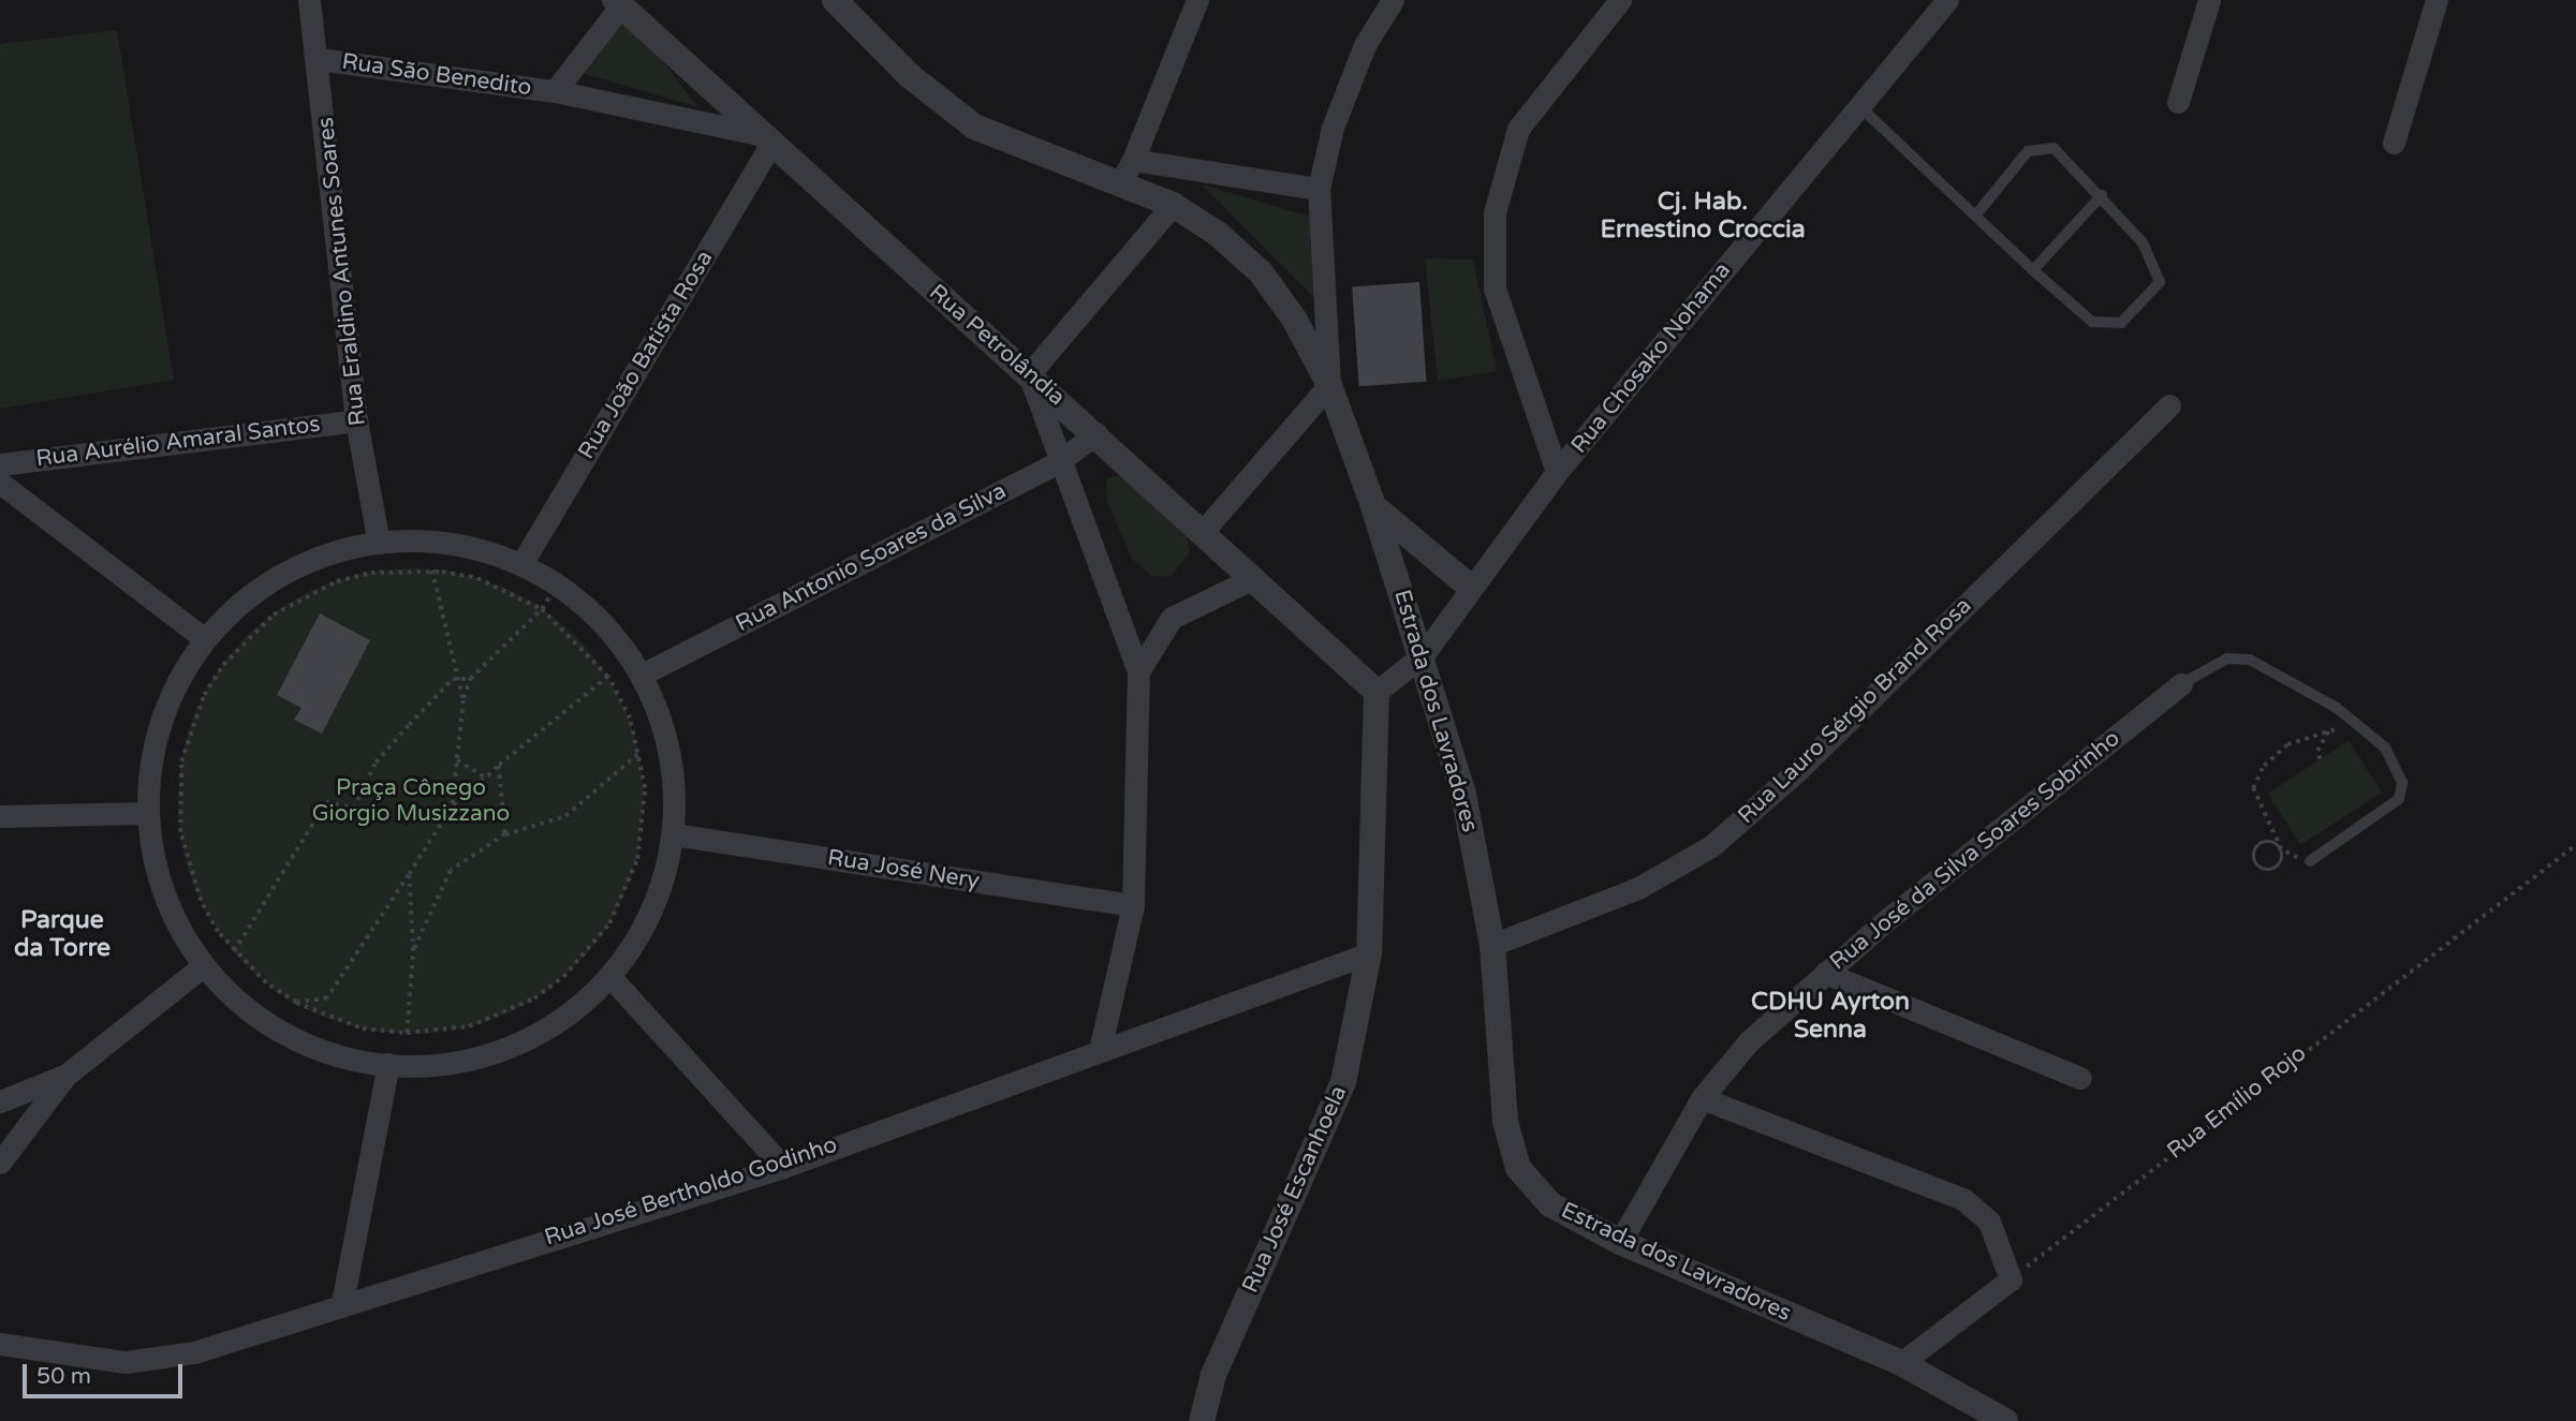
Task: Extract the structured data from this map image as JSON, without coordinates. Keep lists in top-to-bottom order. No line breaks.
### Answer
{"streets":{"street":["Rua São Benedito","Rua Eraldino Antunes Soares","Rua Petrolândia","Rua João Batista Rosa","Rua Chosako Nohama","Rua Aurélio Amaral Santos","Rua Antonio Soares da Silva","Estrada dos Lavradores","Rua Lauro Sérgio Brand Rosa","Rua José da Silva Soares Sobrinho","Rua José Nery","Rua José Escanhoela","Rua José Bertholdo Godinho"],"path":["Rua Emílio Rojo"]},"crossings":[["Rua São Benedito","Rua Eraldino Antunes Soares"],["Rua São Benedito","Rua Petrolândia"],["Rua São Benedito","Rua João Batista Rosa"],["Rua Eraldino Antunes Soares","Rua Aurélio Amaral Santos"],["Rua Petrolândia","Rua João Batista Rosa"],["Rua Petrolândia","Rua Chosako Nohama"],["Rua Petrolândia","Rua Antonio Soares da Silva"],["Rua Petrolândia","Rua José Escanhoela"],["Rua Chosako Nohama","Estrada dos Lavradores"],["Rua Chosako Nohama","Rua José Escanhoela"],["Estrada dos Lavradores","Rua Lauro Sérgio Brand Rosa"],["Estrada dos Lavradores","Rua José da Silva Soares Sobrinho"],["Rua José Escanhoela","Rua José Bertholdo Godinho"]],"districts":["Cj. Hab. Ernestino Croccia","Parque da Torre","CDHU Ayrton Senna"],"parks":["Praça Cônego Giorgio Musizzano"],"scale_bar":"50 m"}
